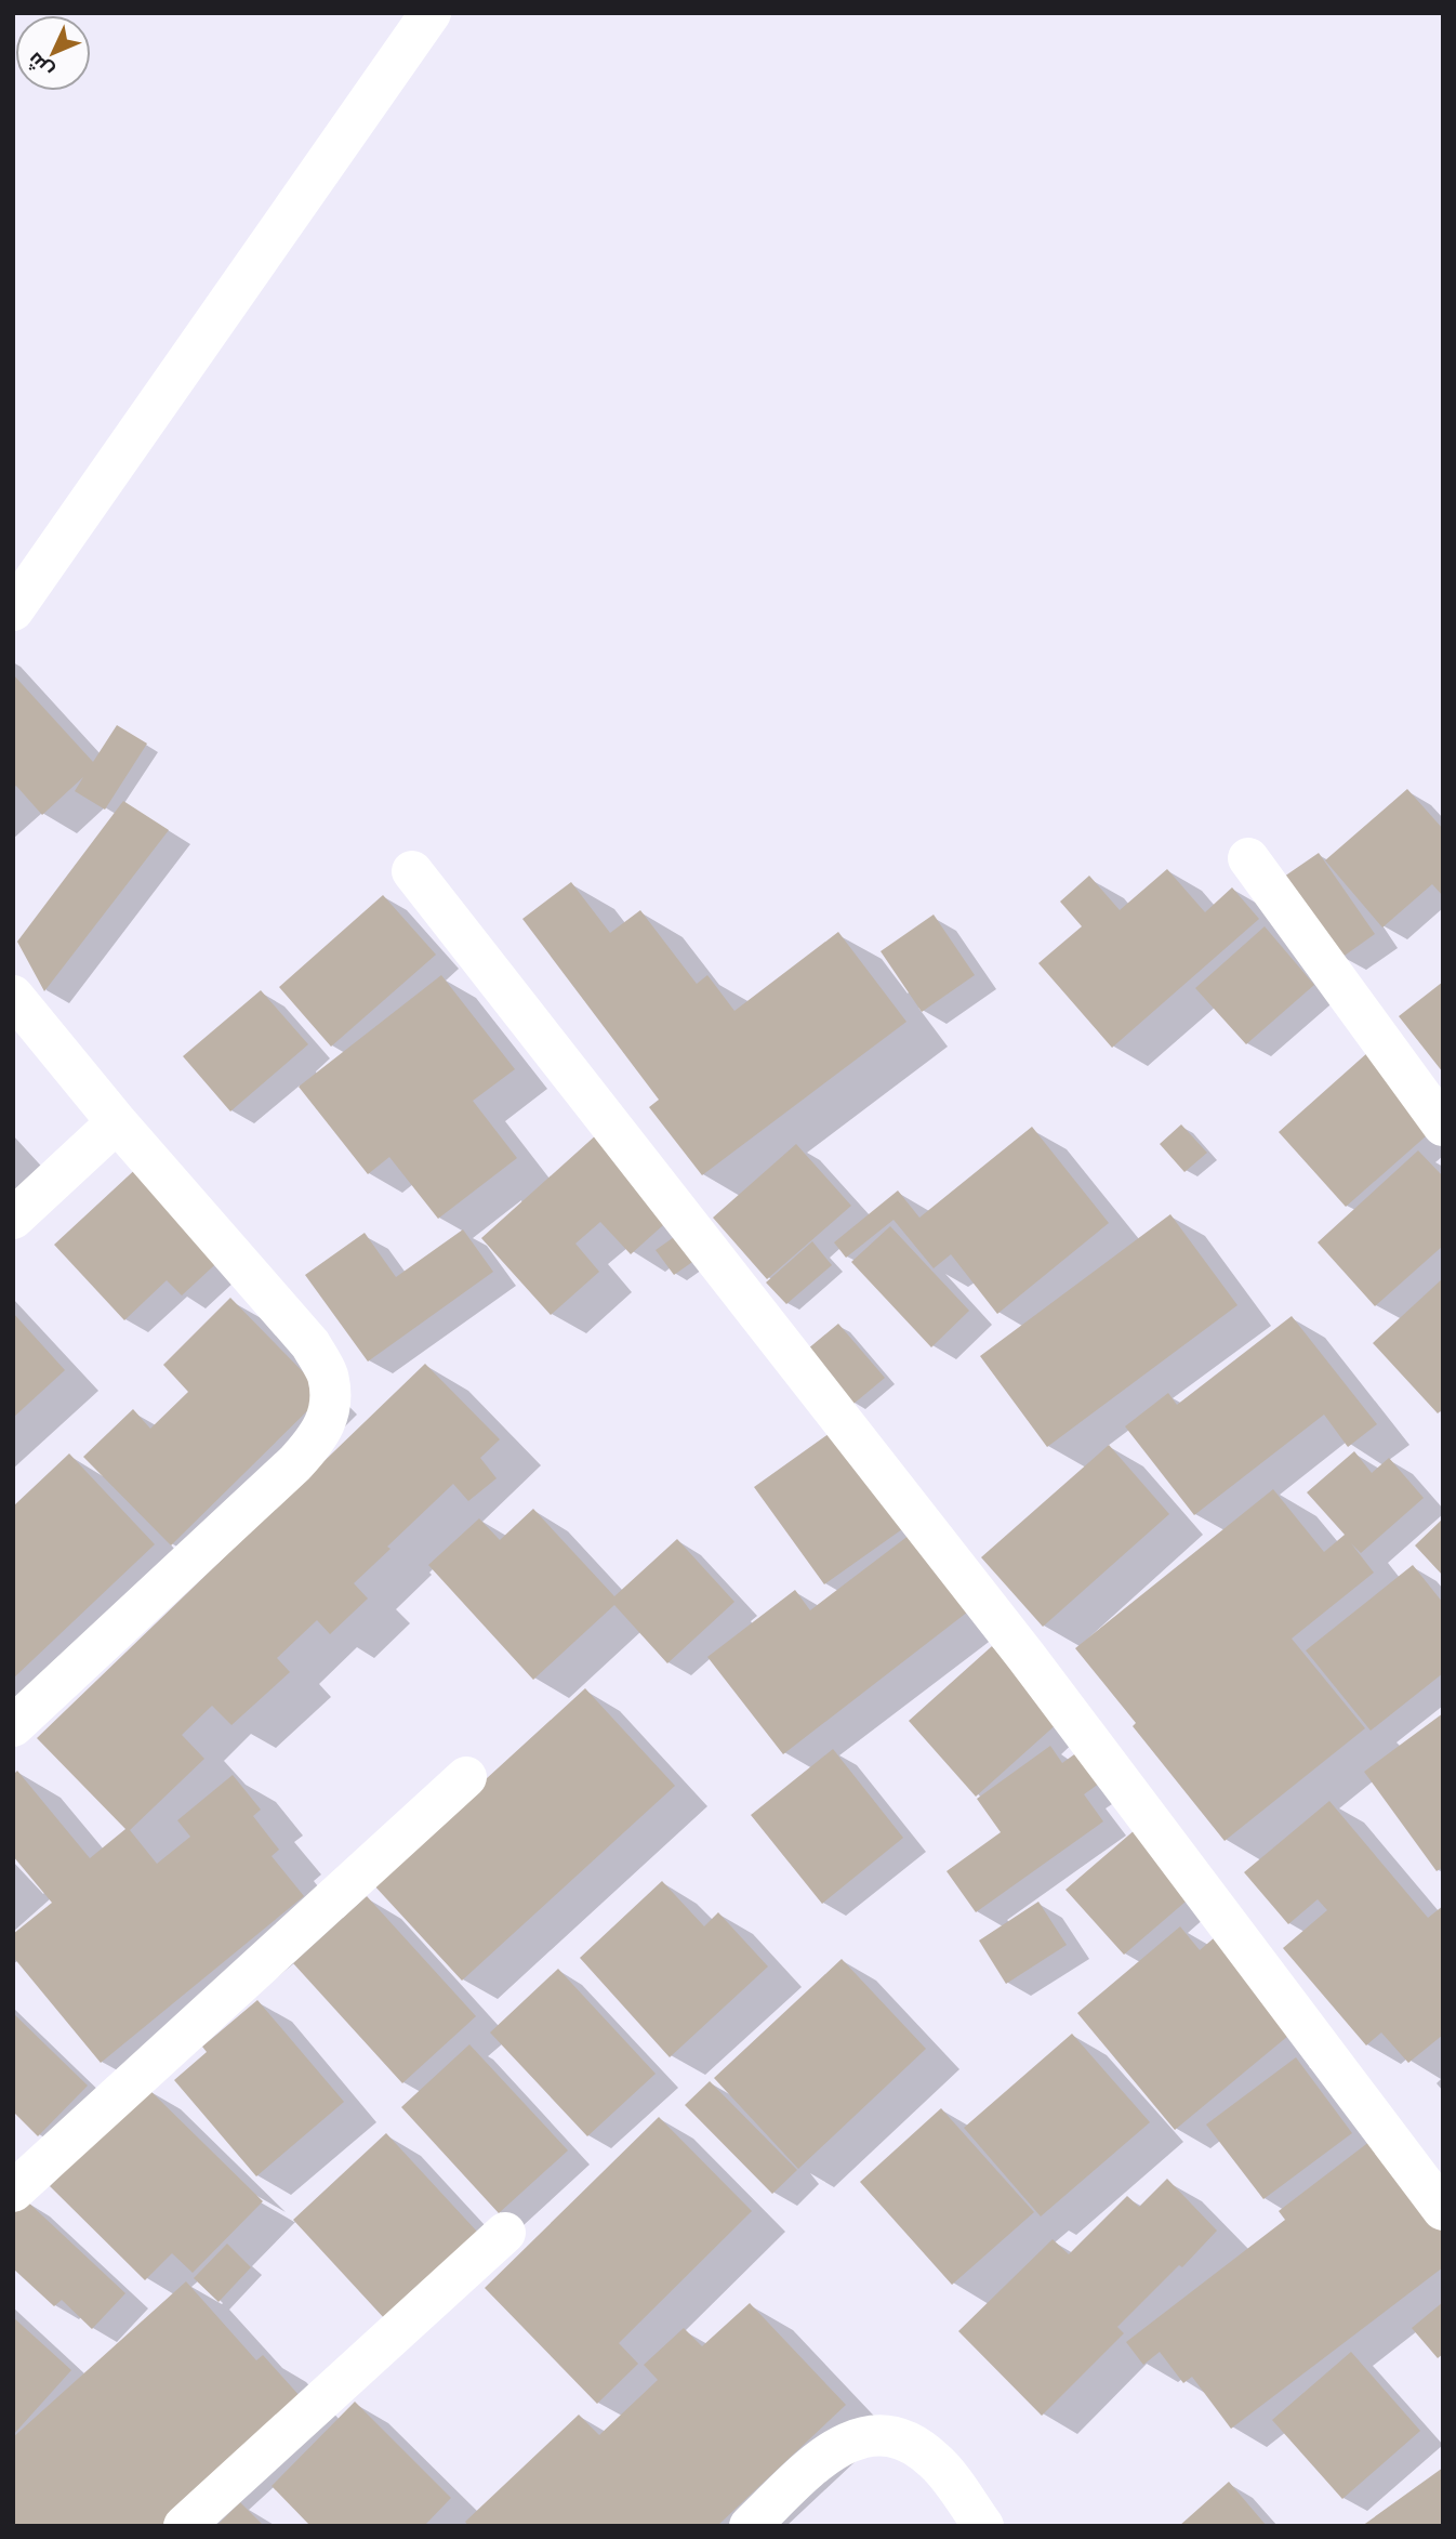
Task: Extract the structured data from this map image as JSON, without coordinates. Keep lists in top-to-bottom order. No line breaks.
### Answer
{"north":"bottom left"}
